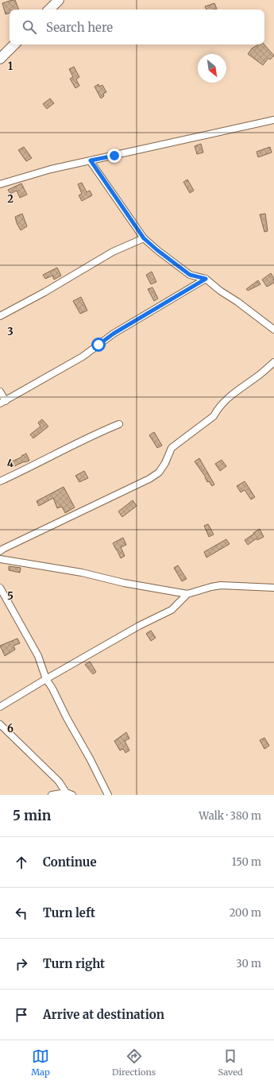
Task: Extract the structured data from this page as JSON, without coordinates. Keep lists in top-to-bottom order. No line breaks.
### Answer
{"north":"bottom right","page":{"search":"Search here","heading":["5 min","Walk · 380 m"],"list":[["Continue","150 m"],["Turn left","200 m"],["Turn right","30 m"],"Arrive at destination"],"nav":["Map","Directions","Saved"]},"grid":{"rows":["1","2","3","4","5","6"]}}
